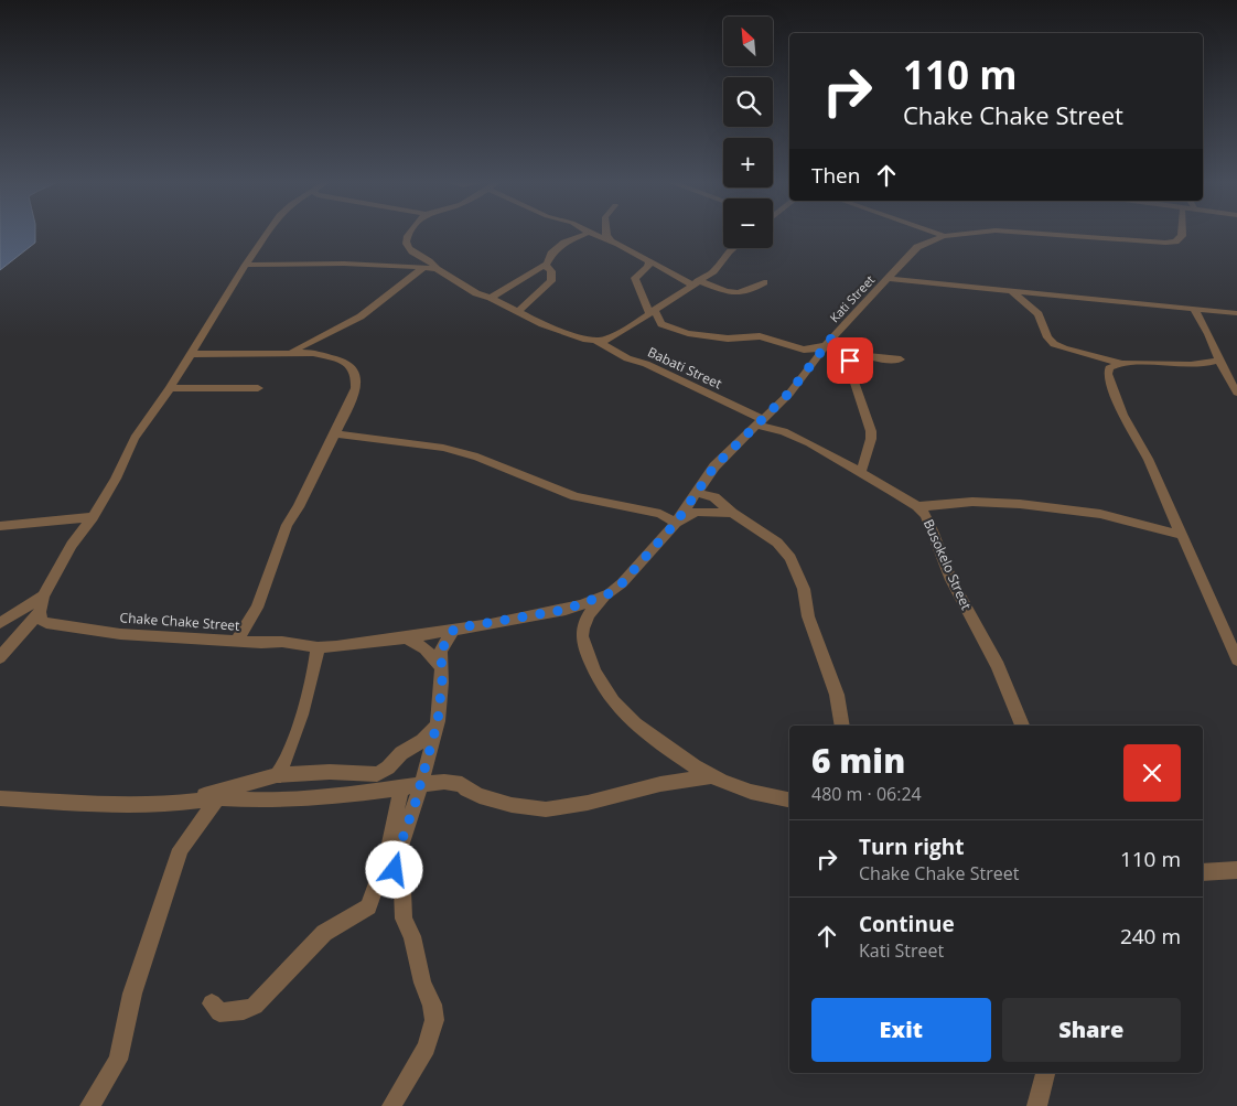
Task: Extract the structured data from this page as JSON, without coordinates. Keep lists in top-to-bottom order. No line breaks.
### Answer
{"streets":{"street":["Kati Street","Babati Street","Busokelo Street","Chake Chake Street"]},"crossings":[["Kati Street","Babati Street"],["Kati Street","Busokelo Street"],["Kati Street","Chake Chake Street"],["Babati Street","Busokelo Street"],["Babati Street","Chake Chake Street"],["Busokelo Street","Chake Chake Street"]],"north":"top left","page":{"map_buttons":["+","−"],"turn":["110 m","Chake Chake Street"],"then":"Then","heading":["6 min","480 m · 06:24"],"list":[{"name":"Turn right","note":"Chake Chake Street","value":"110 m"},{"name":"Continue","note":"Kati Street","value":"240 m"}],"buttons":["Exit","Share"]}}
